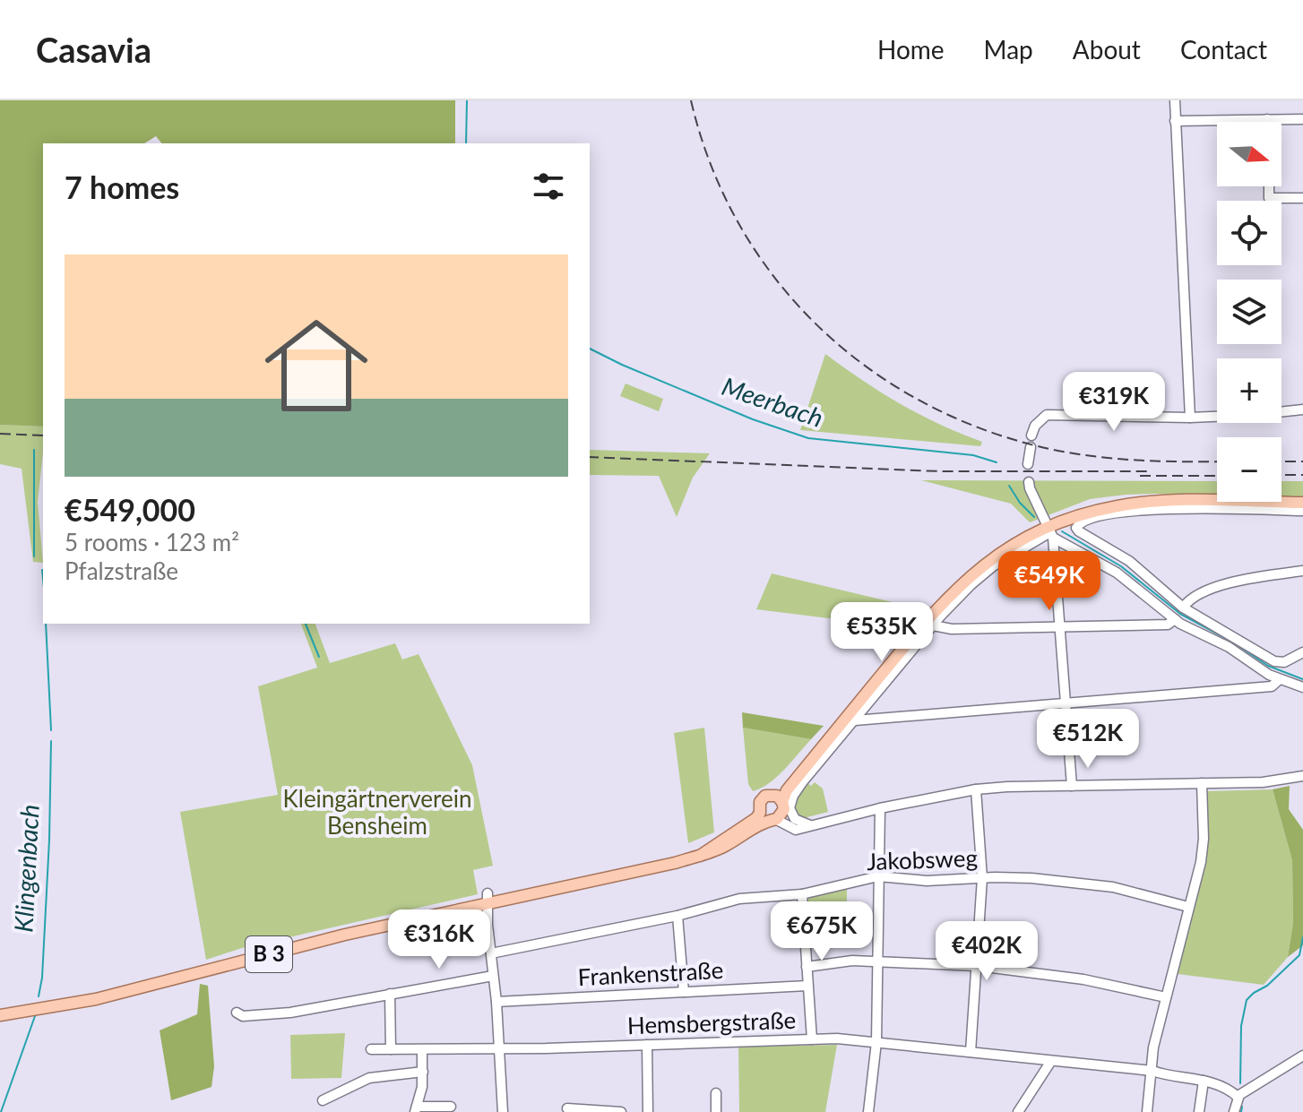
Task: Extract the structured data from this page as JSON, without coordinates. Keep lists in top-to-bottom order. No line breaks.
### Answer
{"streets":{"main road":["B 3"],"street":["Jakobsweg","Frankenstraße","Hemsbergstraße"]},"water":["Meerbach","Klingenbach"],"parks":["Kleingärtnerverein Bensheim"],"north":"right","page":{"header":"Casavia","nav":["Home","Map","About","Contact"],"map_buttons":["+","−"],"heading":"7 homes","list":[{"name":"€549,000","note":"5 rooms · 123 m² · Pfalzstraße"}],"price":["€319K","€549K","€535K","€512K","€675K","€316K","€402K"]}}
